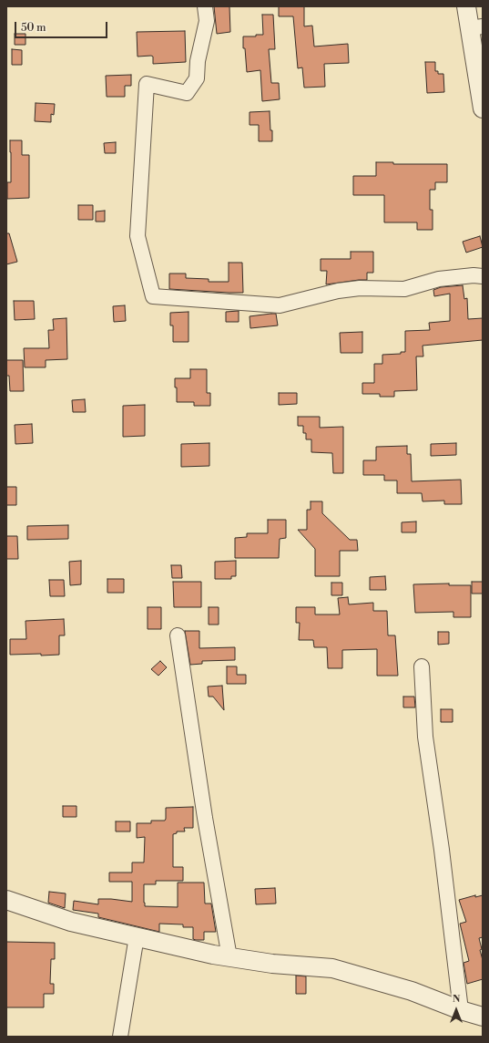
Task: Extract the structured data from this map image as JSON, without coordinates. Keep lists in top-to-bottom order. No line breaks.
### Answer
{"scale_bar":"50 m","north":"top"}
